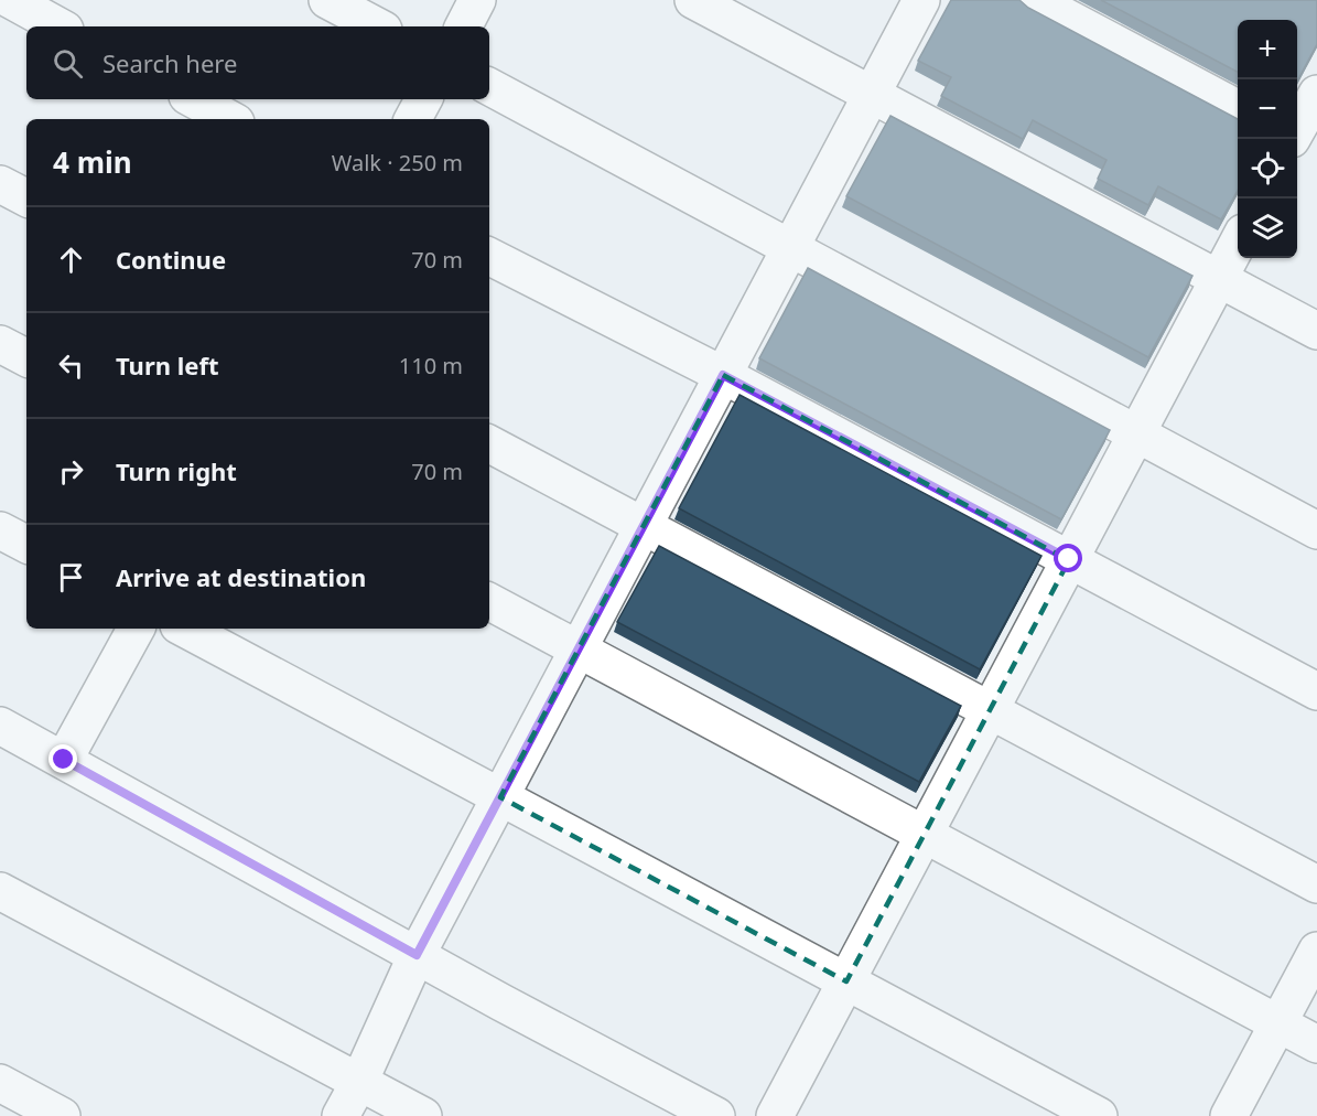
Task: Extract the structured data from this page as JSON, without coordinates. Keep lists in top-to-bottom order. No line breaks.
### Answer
{"page":{"map_buttons":["+","−"],"search":"Search here","heading":["4 min","Walk · 250 m"],"list":[["Continue","70 m"],["Turn left","110 m"],["Turn right","70 m"],"Arrive at destination"]}}
